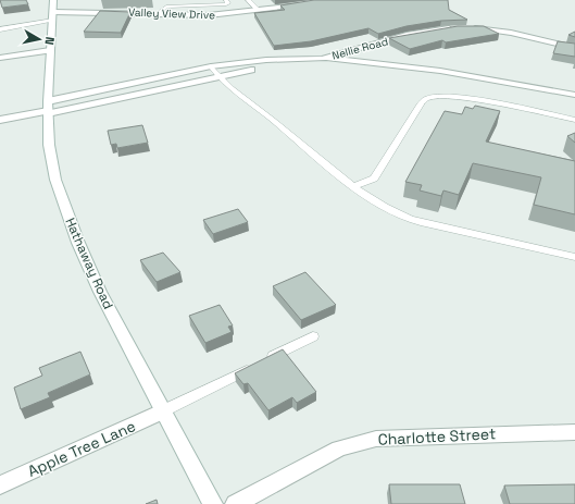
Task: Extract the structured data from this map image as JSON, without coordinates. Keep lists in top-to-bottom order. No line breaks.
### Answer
{"streets":{"street":["Valley View Drive","Nellie Road","Hathaway Road","Charlotte Street","Apple Tree Lane"]},"crossings":[["Valley View Drive","Hathaway Road"],["Nellie Road","Hathaway Road"],["Hathaway Road","Apple Tree Lane"]],"north":"right"}
